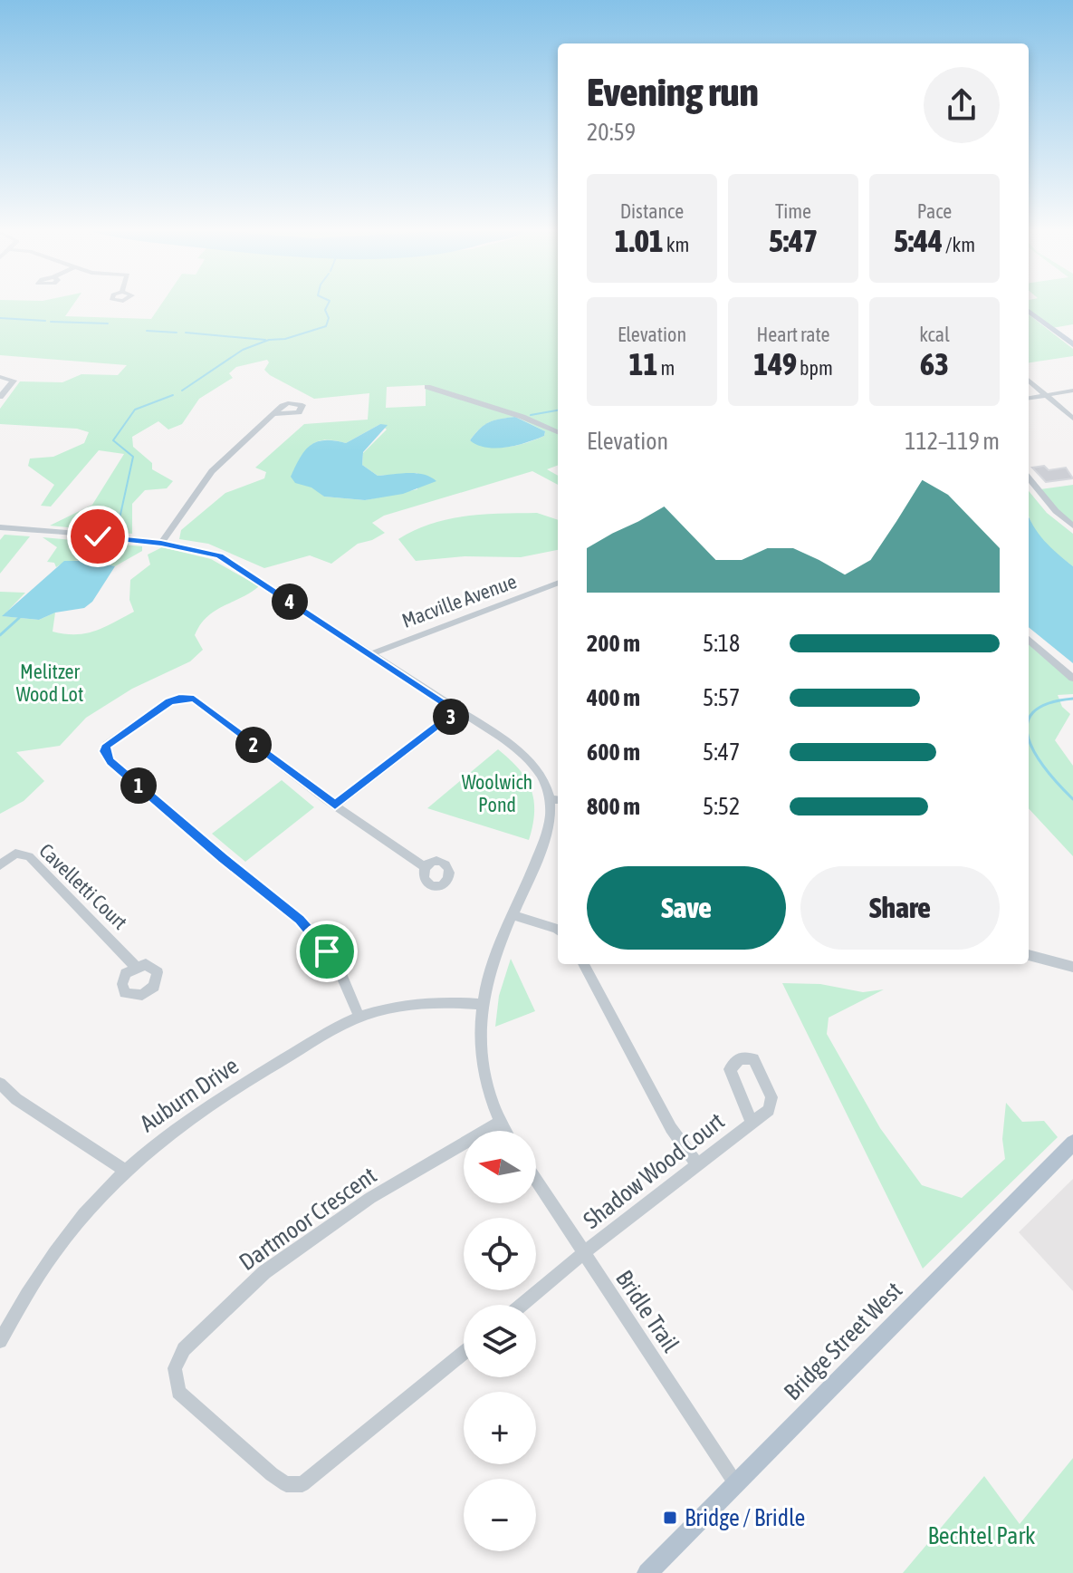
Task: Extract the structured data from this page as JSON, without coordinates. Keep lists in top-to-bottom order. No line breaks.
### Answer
{"streets":{"main road":["Bridge Street West"],"street":["Macville Avenue","Cavelletti Court","Auburn Drive","Shadow Wood Court","Dartmoor Crescent","Bridle Trail"]},"crossings":[["Shadow Wood Court","Bridle Trail"],["Bridle Trail","Bridge Street West"]],"parks":["Melitzer Wood Lot","Woolwich Pond","Bechtel Park"],"places":{"transit":["Bridge / Bridle"]},"north":"left","page":{"heading":["Evening run","20:59"],"stats":[["Distance","1.01 km"],["Time","5:47"],["Pace","5:44 /km"],["Elevation","11 m"],["Heart rate","149 bpm"],["kcal","63"]],"chart":["Elevation","112–119 m"],"pins":["4","3","2","1"],"list":[{"name":"200 m","note":"5:18"},{"name":"400 m","note":"5:57"},{"name":"600 m","note":"5:47"},{"name":"800 m","note":"5:52"}],"buttons":["Save","Share"],"map_buttons":["+","−"]}}
